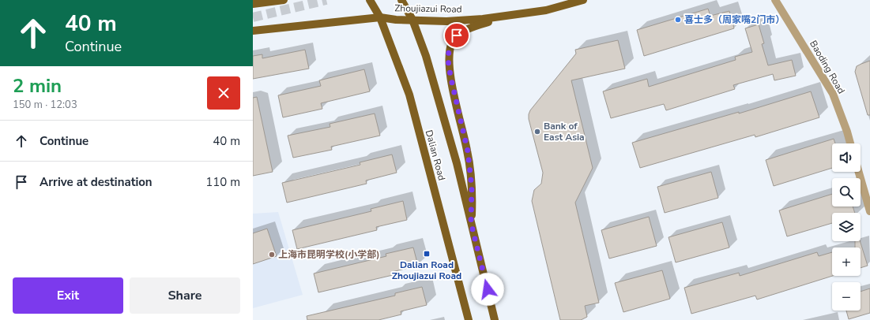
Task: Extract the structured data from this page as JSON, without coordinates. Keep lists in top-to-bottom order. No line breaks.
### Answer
{"streets":{"main road":["Zhoujiazui Road","Dalian Road"],"street":["Baoding Road"]},"crossings":[["Zhoujiazui Road","Dalian Road"]],"places":{"other":["喜士多（周家嘴2门市）","Bank of East Asia","上海市昆明学校(小学部)"],"transit":["Dalian Road Zhoujiazui Road"]},"page":{"turn":["40 m","Continue"],"heading":["2 min","150 m · 12:03"],"list":[{"name":"Continue","value":"40 m"},{"name":"Arrive at destination","value":"110 m"}],"map_buttons":["+","−"],"buttons":["Exit","Share"]}}
